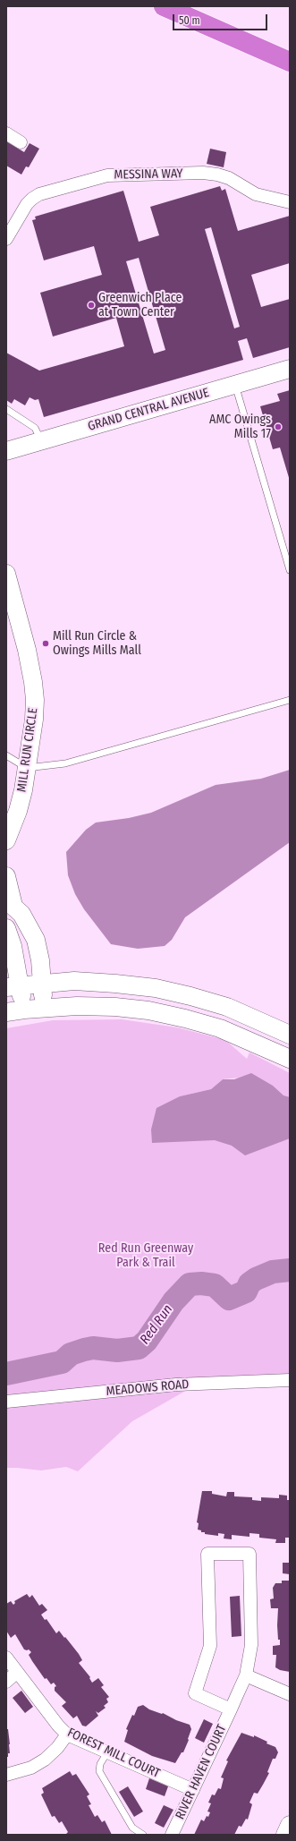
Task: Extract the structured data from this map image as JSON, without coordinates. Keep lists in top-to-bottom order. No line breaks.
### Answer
{"streets":{"street":["MESSINA WAY","GRAND CENTRAL AVENUE","MILL RUN CIRCLE","MEADOWS ROAD","FOREST MILL COURT","RIVER HAVEN COURT"]},"crossings":[["FOREST MILL COURT","RIVER HAVEN COURT"]],"water":["Red Run"],"parks":["Red Run Greenway Park & Trail"],"places":["Greenwich Place at Town Center","AMC Owings Mills 17","Mill Run Circle & Owings Mills Mall"],"scale_bar":"50 m"}
